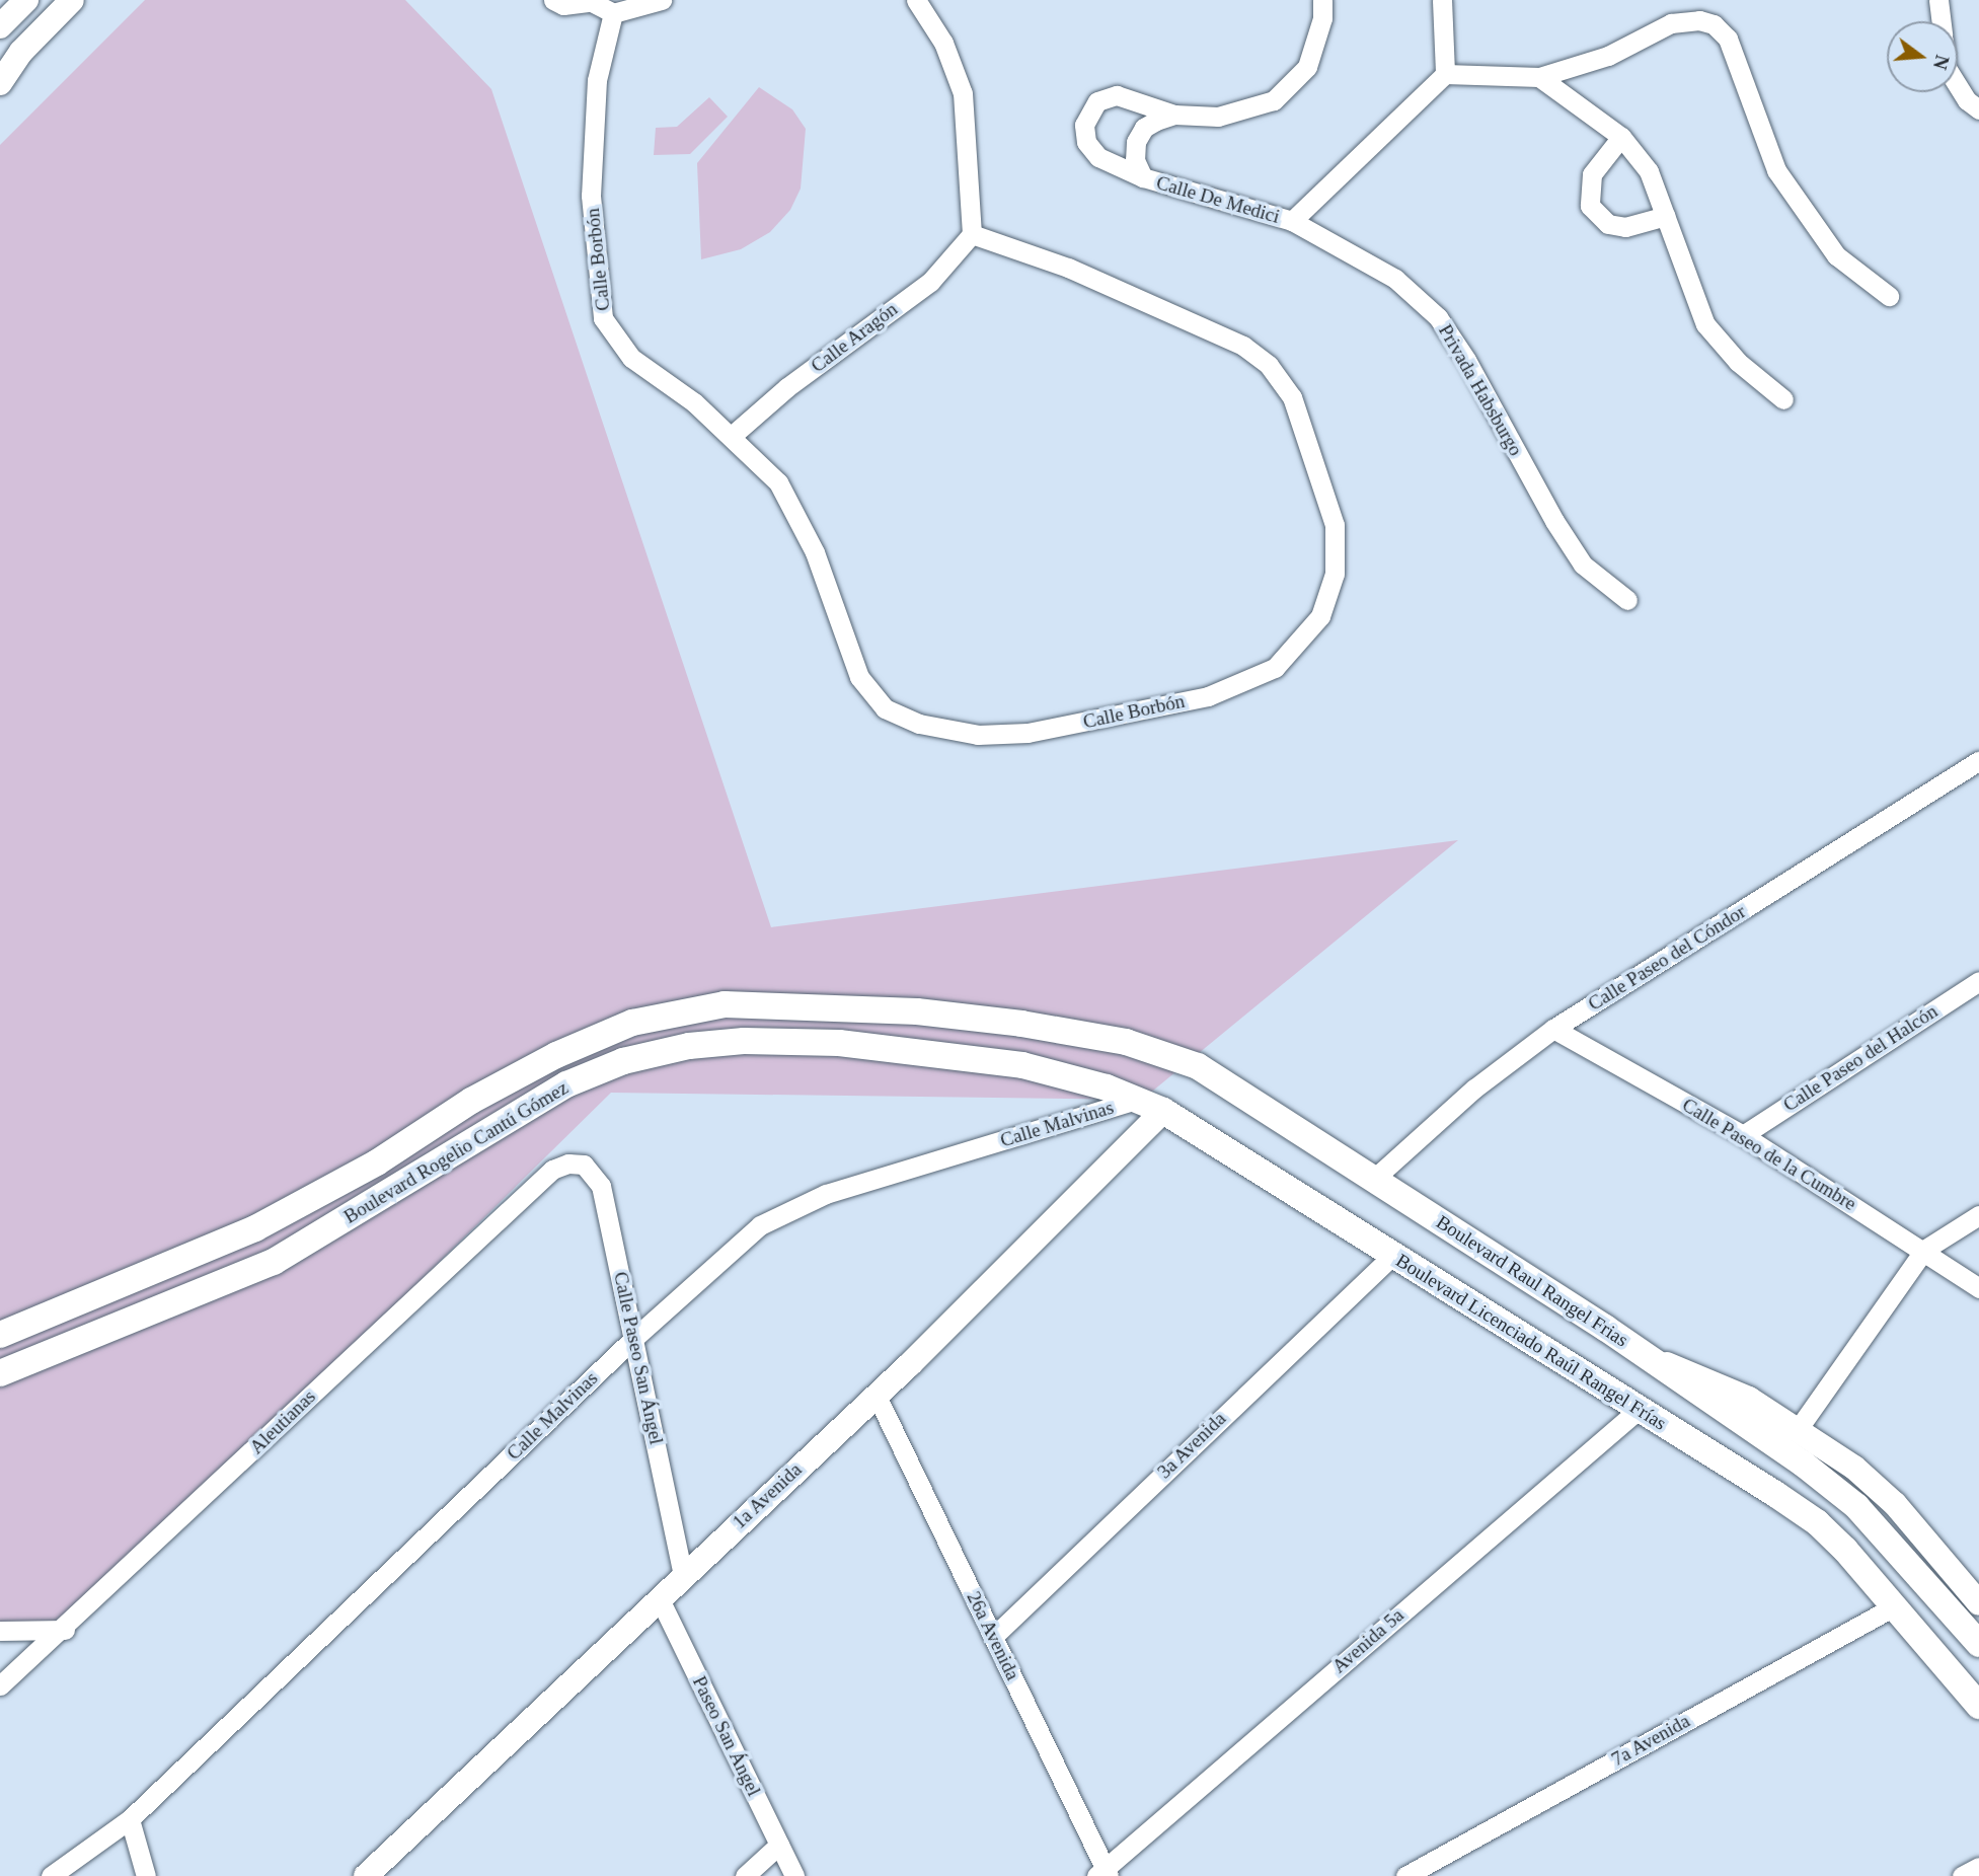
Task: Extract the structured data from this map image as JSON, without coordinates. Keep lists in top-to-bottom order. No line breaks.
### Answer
{"streets":{"main road":["Boulevard Rogelio Cantú Gómez","Boulevard Raul Rangel Frias","Boulevard Licenciado Raúl Rangel Frías"],"street":["Calle De Medici","Calle Borbón","Calle Aragón","Privada Habsburgo","Calle Paseo del Cóndor","Calle Paseo del Halcón","Calle Malvinas","Calle Paseo de la Cumbre","Calle Paseo San Ángel","Aleutianas","3a Avenida","1a Avenida","26a Avenida","Avenida 5a","Paseo San Ángel","7a Avenida"]},"crossings":[["Calle De Medici","Privada Habsburgo"],["Calle Borbón","Calle Aragón"],["Calle Paseo del Cóndor","Calle Paseo de la Cumbre"],["Calle Paseo del Cóndor","Boulevard Raul Rangel Frias"],["Calle Paseo del Halcón","Calle Paseo de la Cumbre"],["Calle Malvinas","Boulevard Licenciado Raúl Rangel Frías"],["Calle Malvinas","Calle Paseo San Ángel"],["Boulevard Rogelio Cantú Gómez","Boulevard Raul Rangel Frias"],["Boulevard Rogelio Cantú Gómez","Boulevard Licenciado Raúl Rangel Frías"],["Boulevard Licenciado Raúl Rangel Frías","3a Avenida"],["Boulevard Licenciado Raúl Rangel Frías","1a Avenida"],["Boulevard Licenciado Raúl Rangel Frías","Avenida 5a"],["Boulevard Licenciado Raúl Rangel Frías","7a Avenida"],["Calle Paseo San Ángel","Aleutianas"],["Calle Paseo San Ángel","1a Avenida"],["3a Avenida","26a Avenida"],["1a Avenida","26a Avenida"],["1a Avenida","Paseo San Ángel"],["26a Avenida","Avenida 5a"]],"north":"right"}
